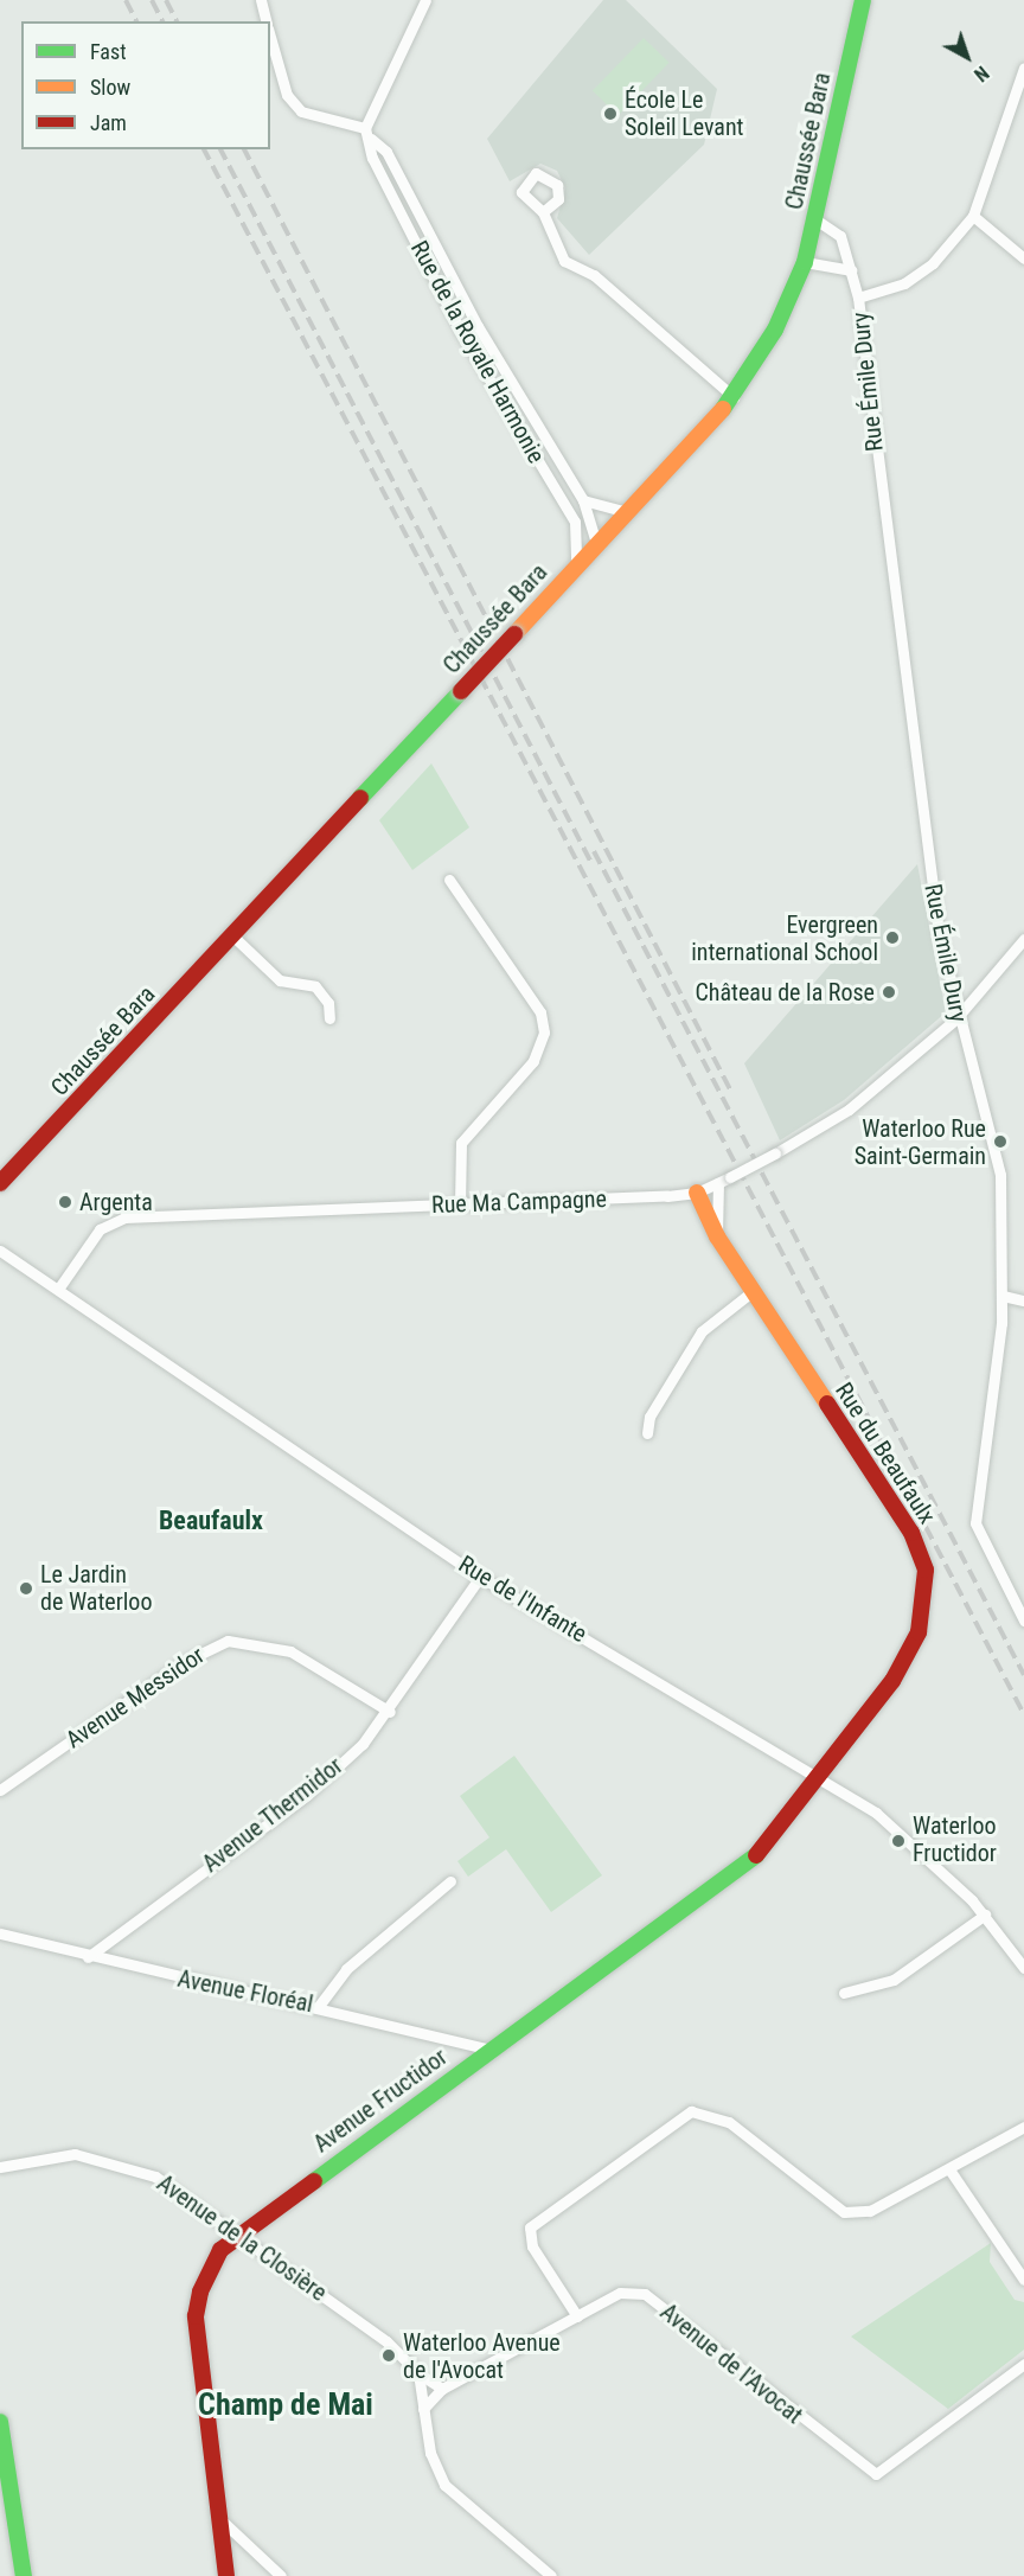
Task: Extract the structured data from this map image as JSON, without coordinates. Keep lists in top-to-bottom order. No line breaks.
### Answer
{"streets":{"street":["Chaussée Bara","Rue de la Royale Harmonie","Rue Émile Dury","Rue Ma Campagne","Rue du Beaufaulx","Rue de l'Infante","Avenue Messidor","Avenue Thermidor","Avenue Floréal","Avenue Fructidor","Avenue de la Closière","Avenue de l'Avocat"]},"crossings":[["Chaussée Bara","Rue de la Royale Harmonie"],["Chaussée Bara","Rue Émile Dury"],["Rue Émile Dury","Rue Ma Campagne"],["Rue Ma Campagne","Rue du Beaufaulx"],["Rue Ma Campagne","Rue de l'Infante"],["Rue du Beaufaulx","Rue de l'Infante"],["Rue du Beaufaulx","Avenue Fructidor"],["Rue de l'Infante","Avenue Thermidor"],["Rue de l'Infante","Avenue Fructidor"],["Avenue Messidor","Avenue Thermidor"],["Avenue Thermidor","Avenue Floréal"],["Avenue Floréal","Avenue Fructidor"],["Avenue Fructidor","Avenue de la Closière"],["Avenue de la Closière","Avenue de l'Avocat"]],"districts":["Beaufaulx","Champ de Mai"],"places":["École Le Soleil Levant","Evergreen international School","Château de la Rose","Waterloo Rue Saint-Germain","Argenta","Le Jardin de Waterloo","Waterloo Fructidor","Waterloo Avenue de l'Avocat"],"legend":["Fast","Slow","Jam"],"north":"bottom right"}
